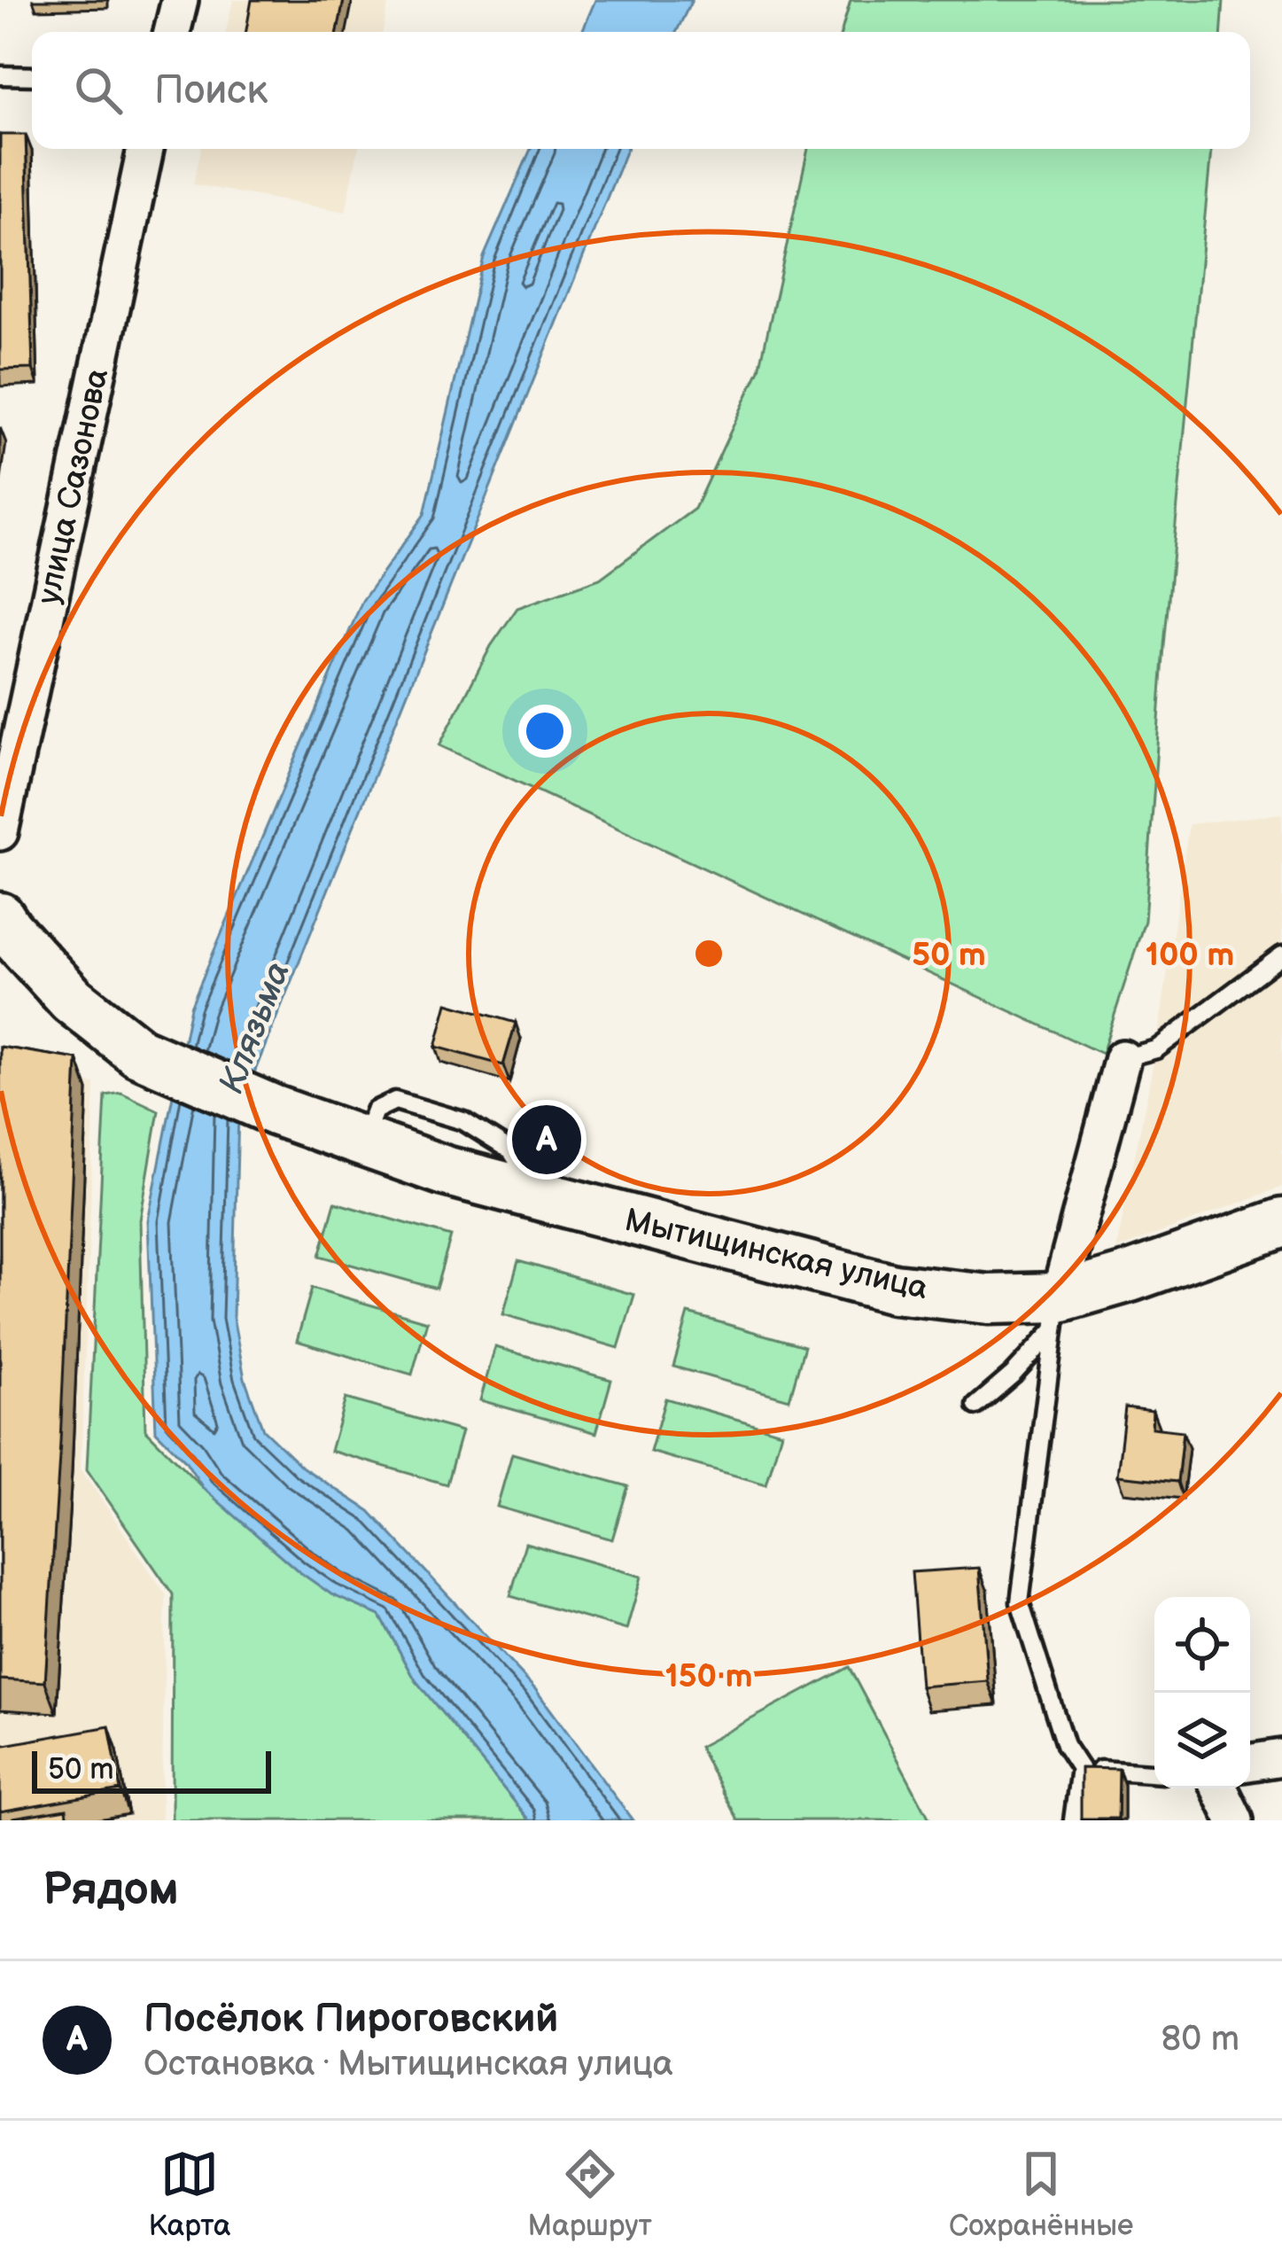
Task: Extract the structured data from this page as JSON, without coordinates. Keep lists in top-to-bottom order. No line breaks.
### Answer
{"streets":{"street":["улица Сазонова","Мытищинская улица"]},"water":["Клязьма"],"scale_bar":"50 m","page":{"search":"Поиск","pins":"A","scale":"50 m","heading":"Рядом","list":[{"mark":"A","name":"Посёлок Пироговский","note":"Остановка · Мытищинская улица","value":"80 m"}],"nav":["Карта","Маршрут","Сохранённые"]},"rings":["50 m","100 m","150 m"]}
